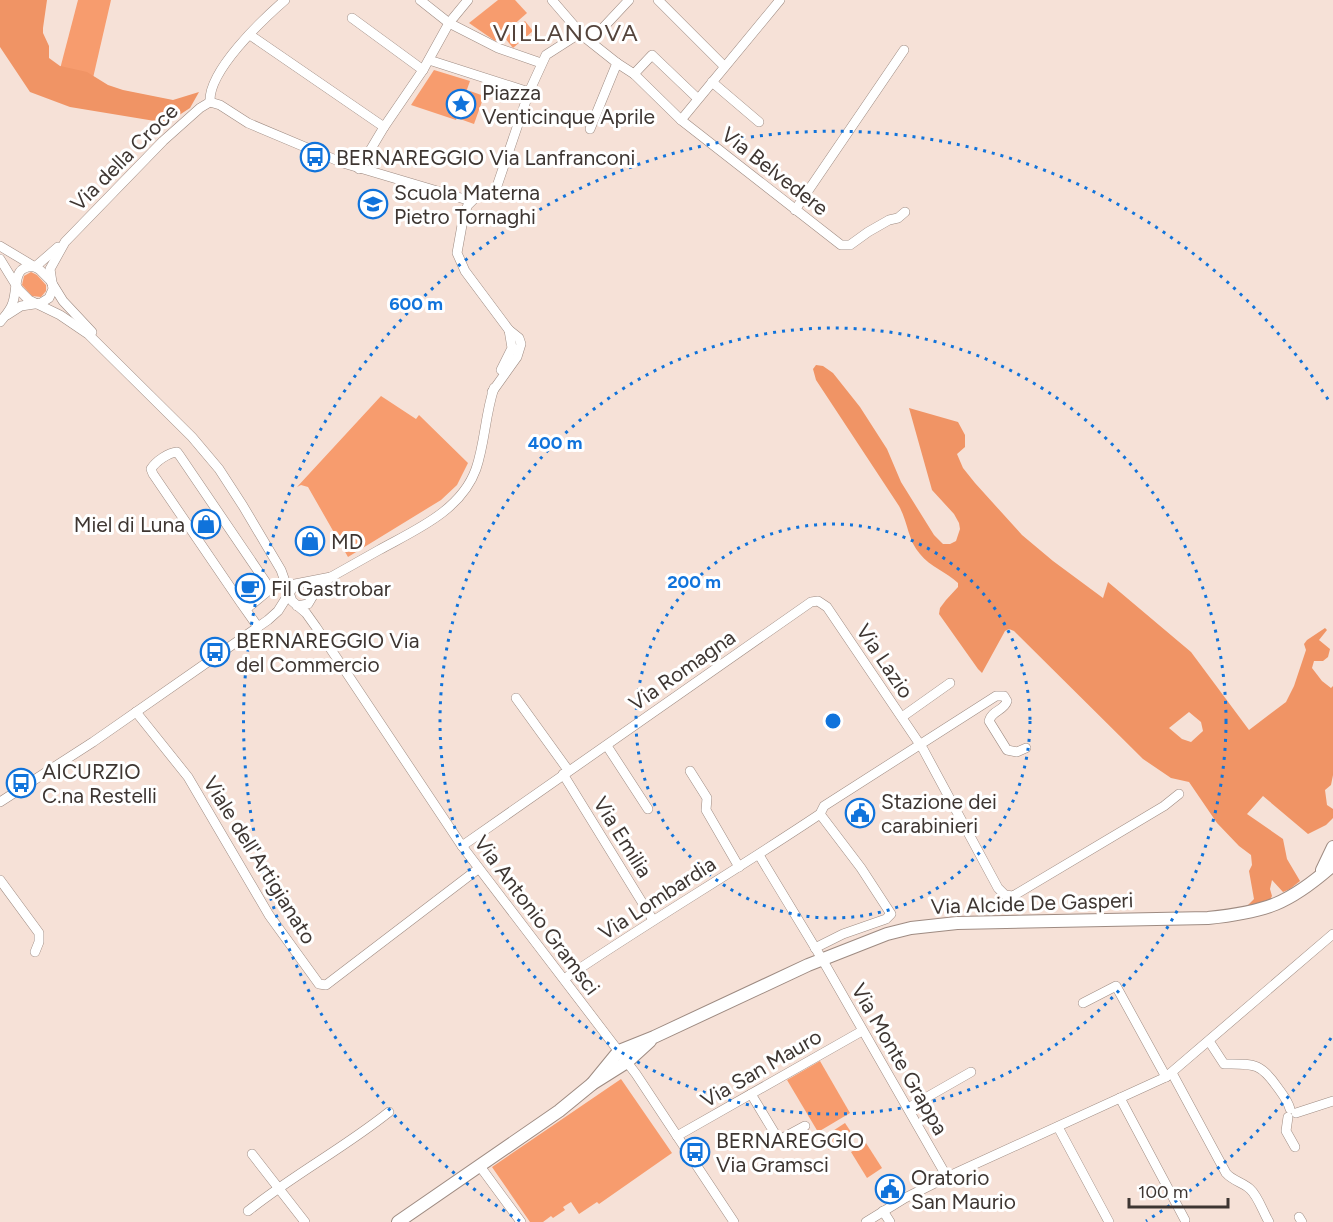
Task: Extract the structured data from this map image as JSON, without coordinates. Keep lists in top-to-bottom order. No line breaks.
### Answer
{"streets":{"main road":["Via Alcide De Gasperi"],"street":["Via della Croce","Via Belvedere","Via Lazio","Via Romagna","Via Emilia","Viale dell'Artigianato","Via Lombardia","Via Antonio Gramsci","Via Monte Grappa","Via San Mauro"]},"crossings":[["Via Lazio","Via Romagna"],["Via Lazio","Via Lombardia"],["Via Romagna","Via Emilia"],["Via Romagna","Via Antonio Gramsci"],["Via Emilia","Via Lombardia"],["Viale dell'Artigianato","Via Antonio Gramsci"],["Via Lombardia","Via Antonio Gramsci"],["Via Lombardia","Via Monte Grappa"],["Via Alcide De Gasperi","Via Antonio Gramsci"],["Via Alcide De Gasperi","Via Monte Grappa"],["Via Antonio Gramsci","Via San Mauro"],["Via Monte Grappa","Via San Mauro"]],"districts":["VILLANOVA"],"places":{"place":["Piazza Venticinque Aprile"],"bus stop":["BERNAREGGIO Via Lanfranconi","BERNAREGGIO Via del Commercio","AICURZIO C.na Restelli","BERNAREGGIO Via Gramsci"],"school or university":["Scuola Materna Pietro Tornaghi"],"shop":["Miel di Luna","MD"],"cafe":["Fil Gastrobar"],"public building":["Stazione dei carabinieri","Oratorio San Maurio"]},"scale_bar":"100 m","rings":["600 m","400 m","200 m"]}
